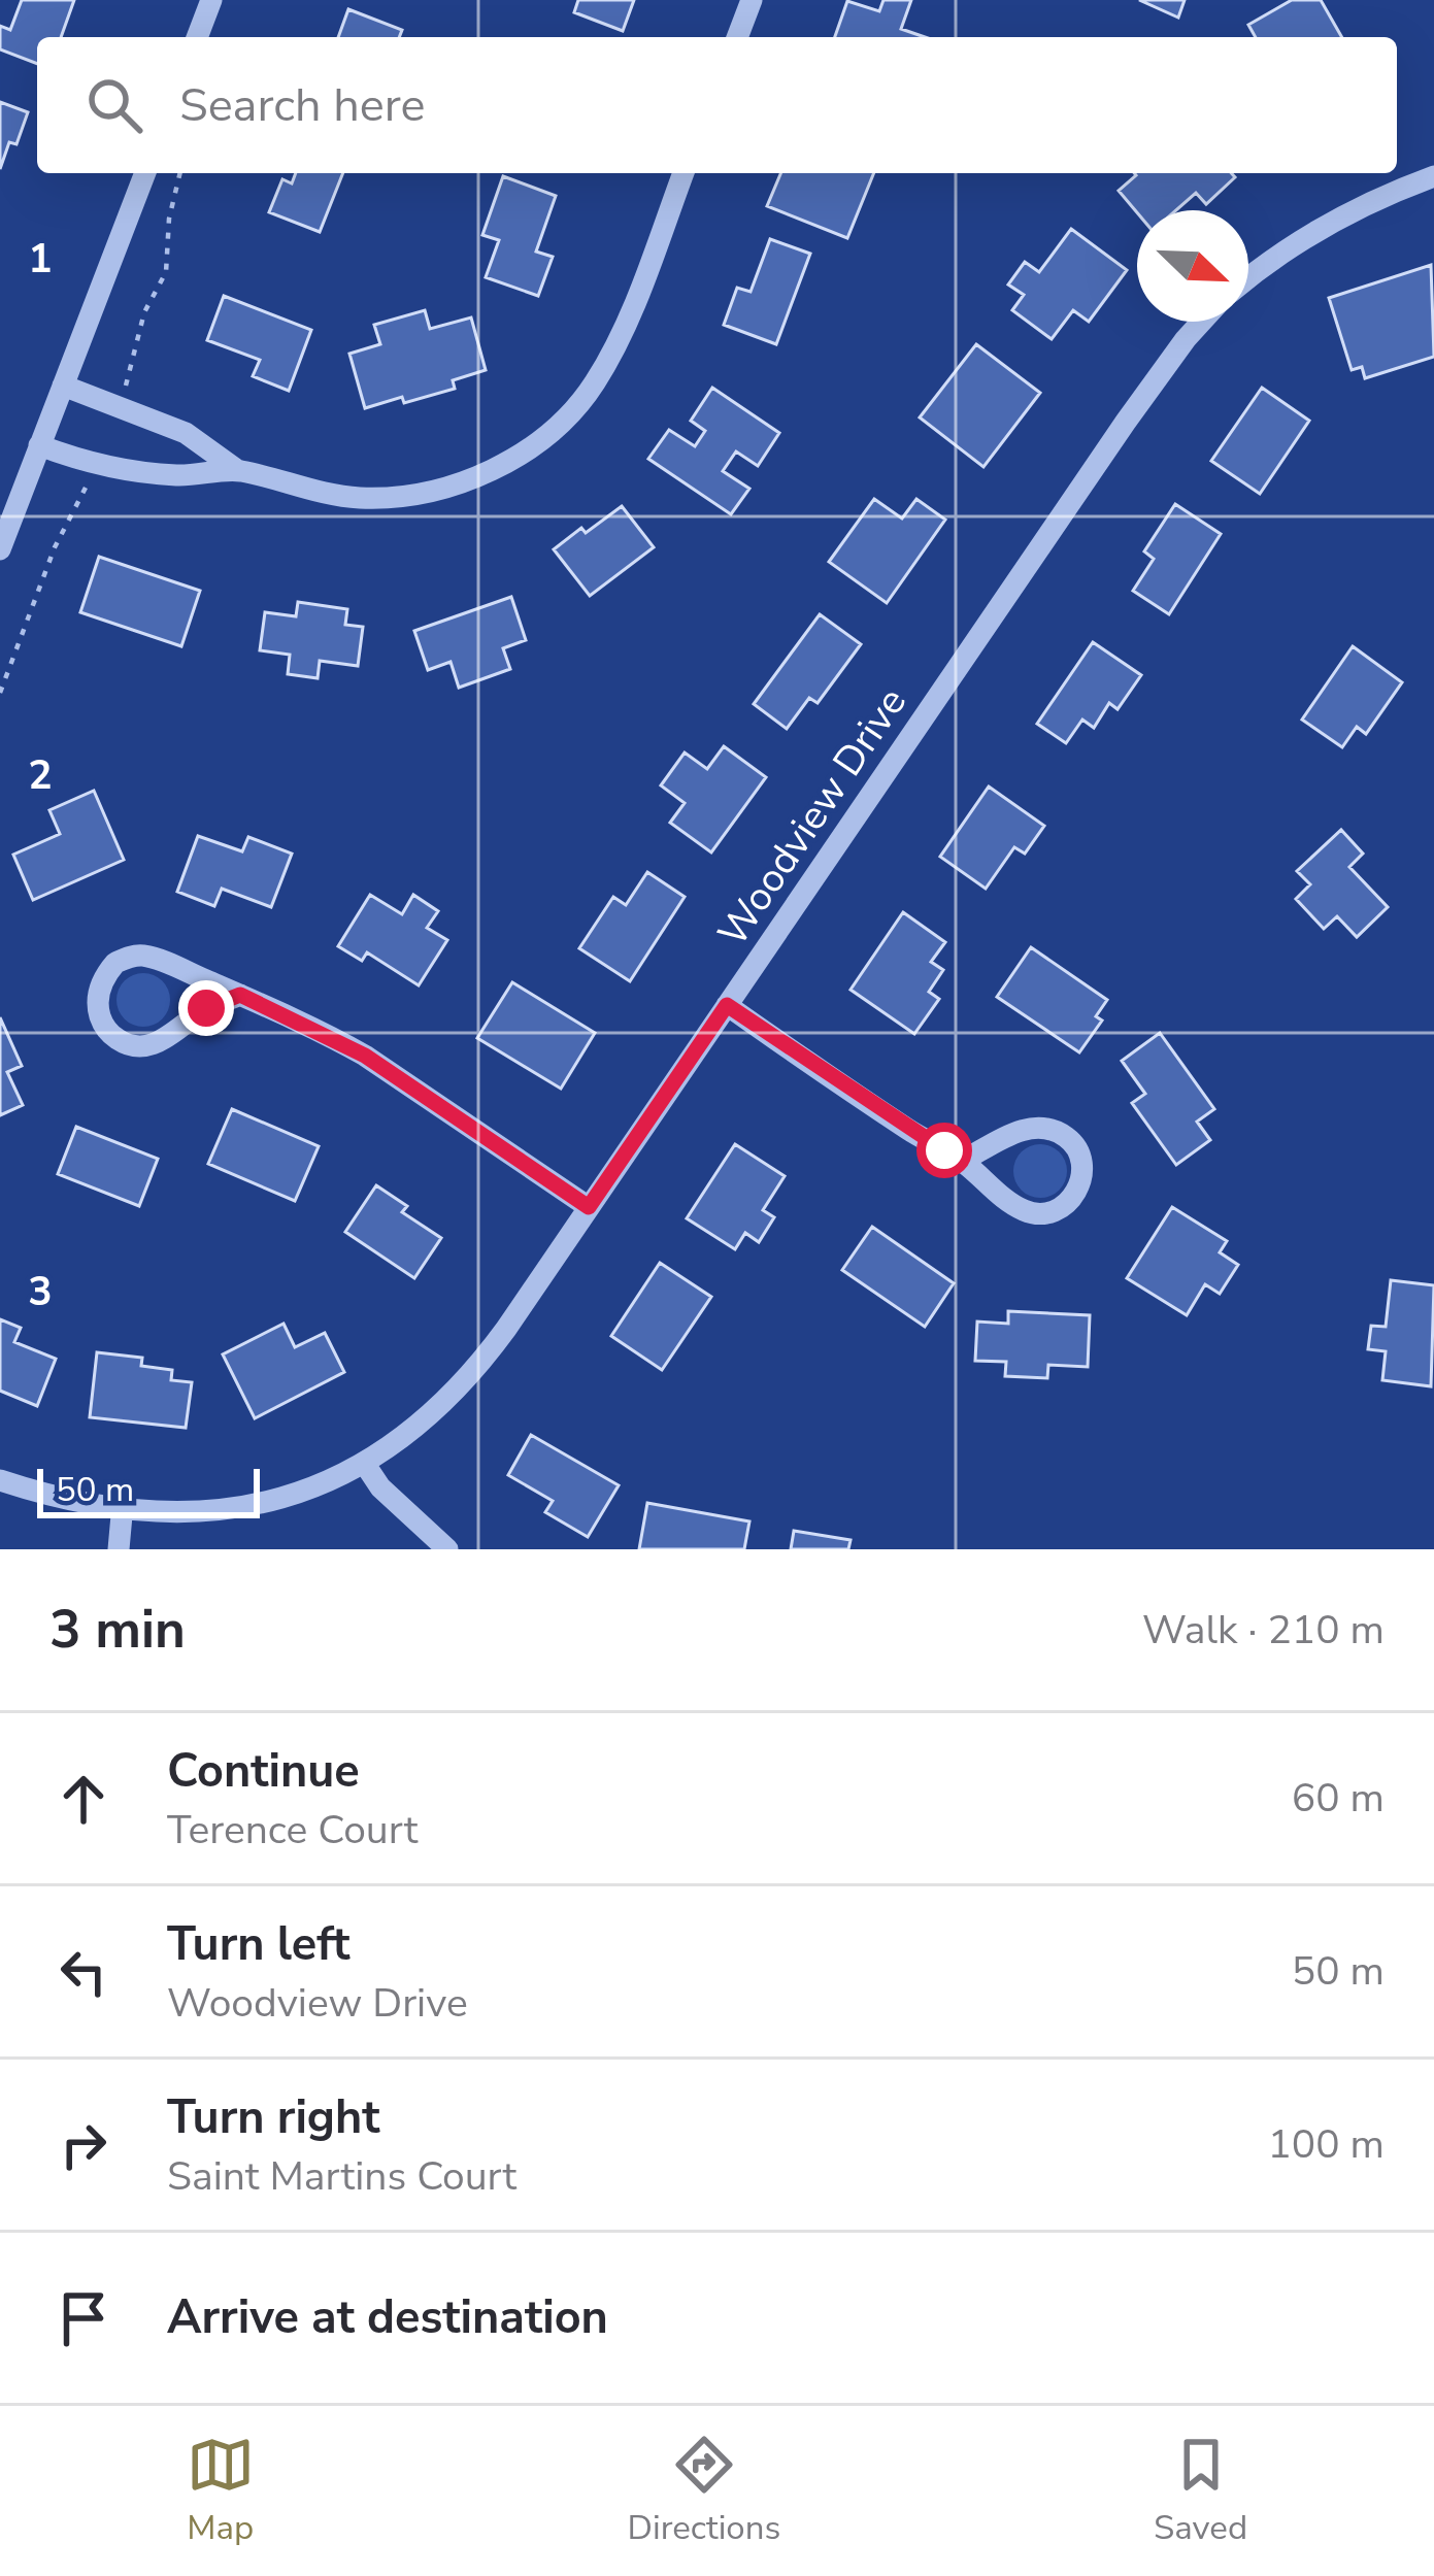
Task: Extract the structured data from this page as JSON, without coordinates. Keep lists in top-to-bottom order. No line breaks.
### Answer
{"streets":{"street":["Woodview Drive"]},"scale_bar":"50 m","north":"bottom right","page":{"search":"Search here","scale":"50 m","heading":["3 min","Walk · 210 m"],"list":[["Continue","Terence Court","60 m"],["Turn left","Woodview Drive","50 m"],["Turn right","Saint Martins Court","100 m"],"Arrive at destination"],"nav":["Map","Directions","Saved"]},"grid":{"rows":["1","2","3"]}}
